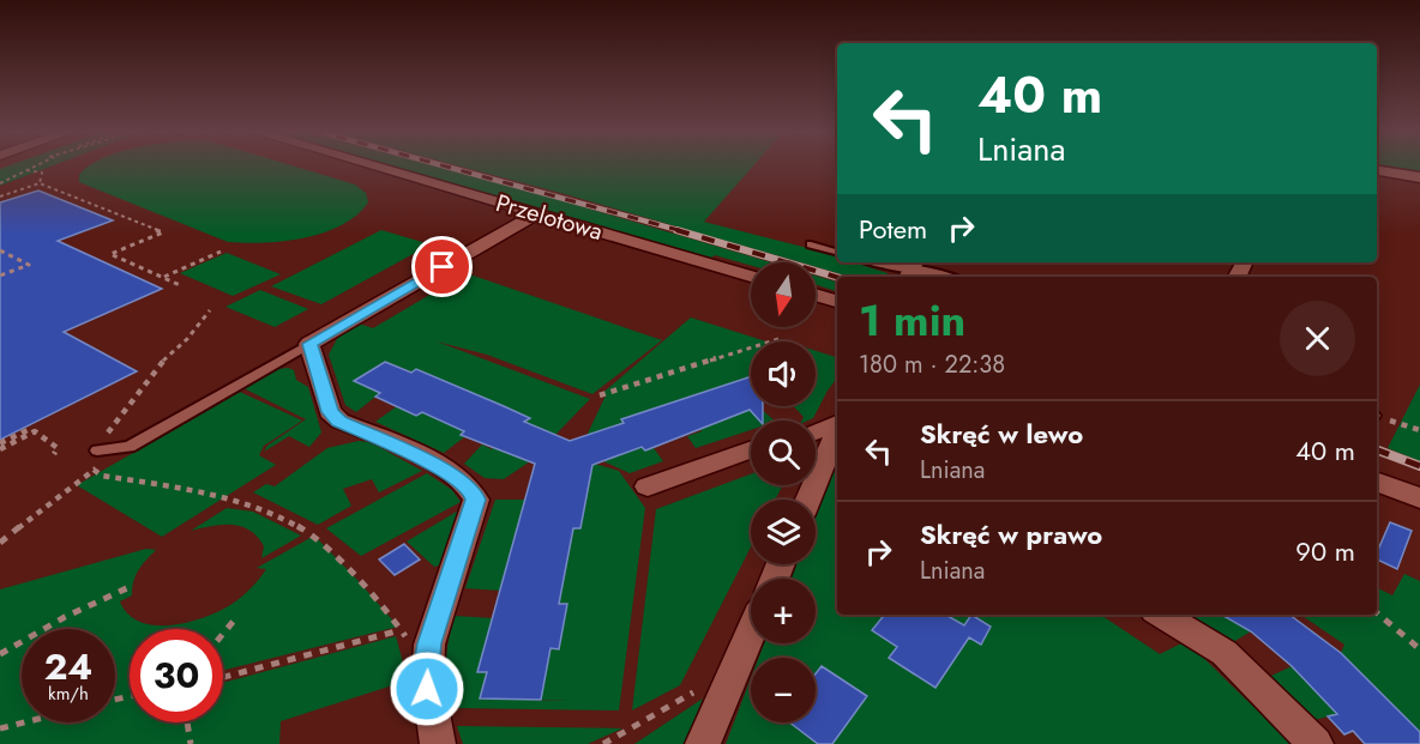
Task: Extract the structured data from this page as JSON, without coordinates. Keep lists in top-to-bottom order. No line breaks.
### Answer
{"streets":{"street":["Przelotowa"]},"north":"bottom","page":{"turn":["40 m","Lniana"],"then":"Potem","map_buttons":["+","−"],"heading":["1 min","180 m · 22:38"],"list":[{"name":"Skręć w lewo","note":"Lniana","value":"40 m"},{"name":"Skręć w prawo","note":"Lniana","value":"90 m"}],"speed":"24 km/h","limit":"30"}}
